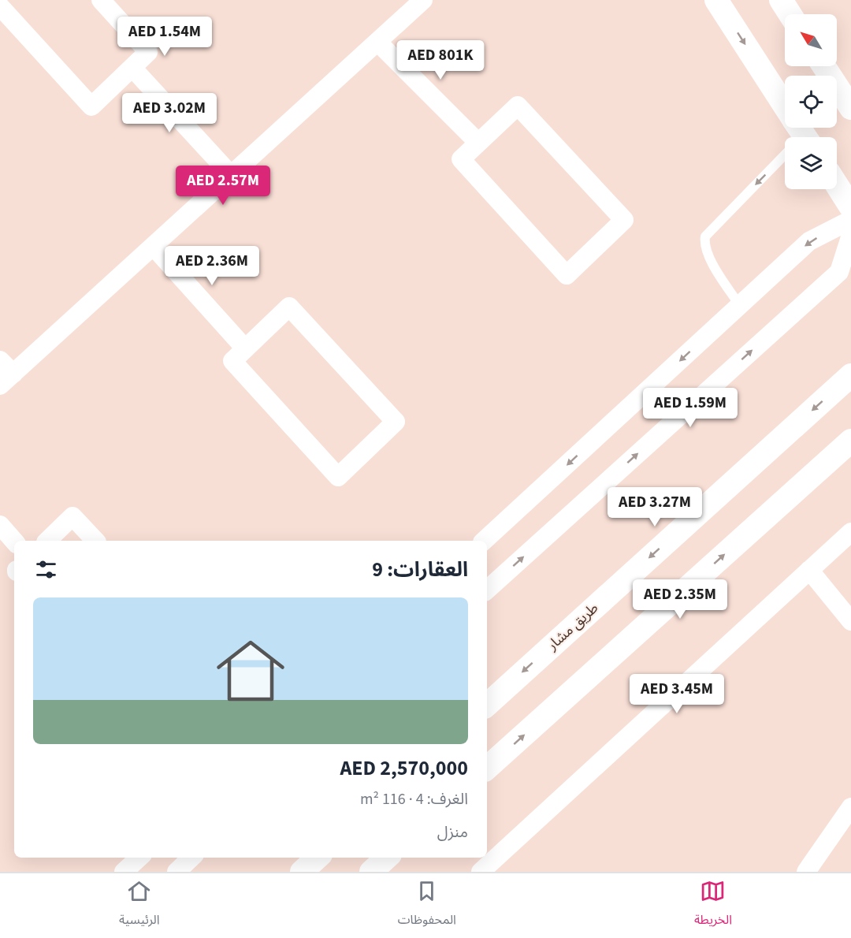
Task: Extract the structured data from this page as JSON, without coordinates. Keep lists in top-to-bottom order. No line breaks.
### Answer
{"streets":{"street":["طريق مشار"]},"north":"top left","page":{"price":["AED 1.54M","AED 801K","AED 3.02M","AED 2.57M","AED 2.36M","AED 1.59M","AED 3.27M","AED 2.35M","AED 3.45M"],"heading":"العقارات: 9","list":[{"name":"AED 2,570,000","note":"الغرف: 4 · 116 m² · منزل"}],"tabs":["الخريطة","المحفوظات","الرئيسية"]}}
